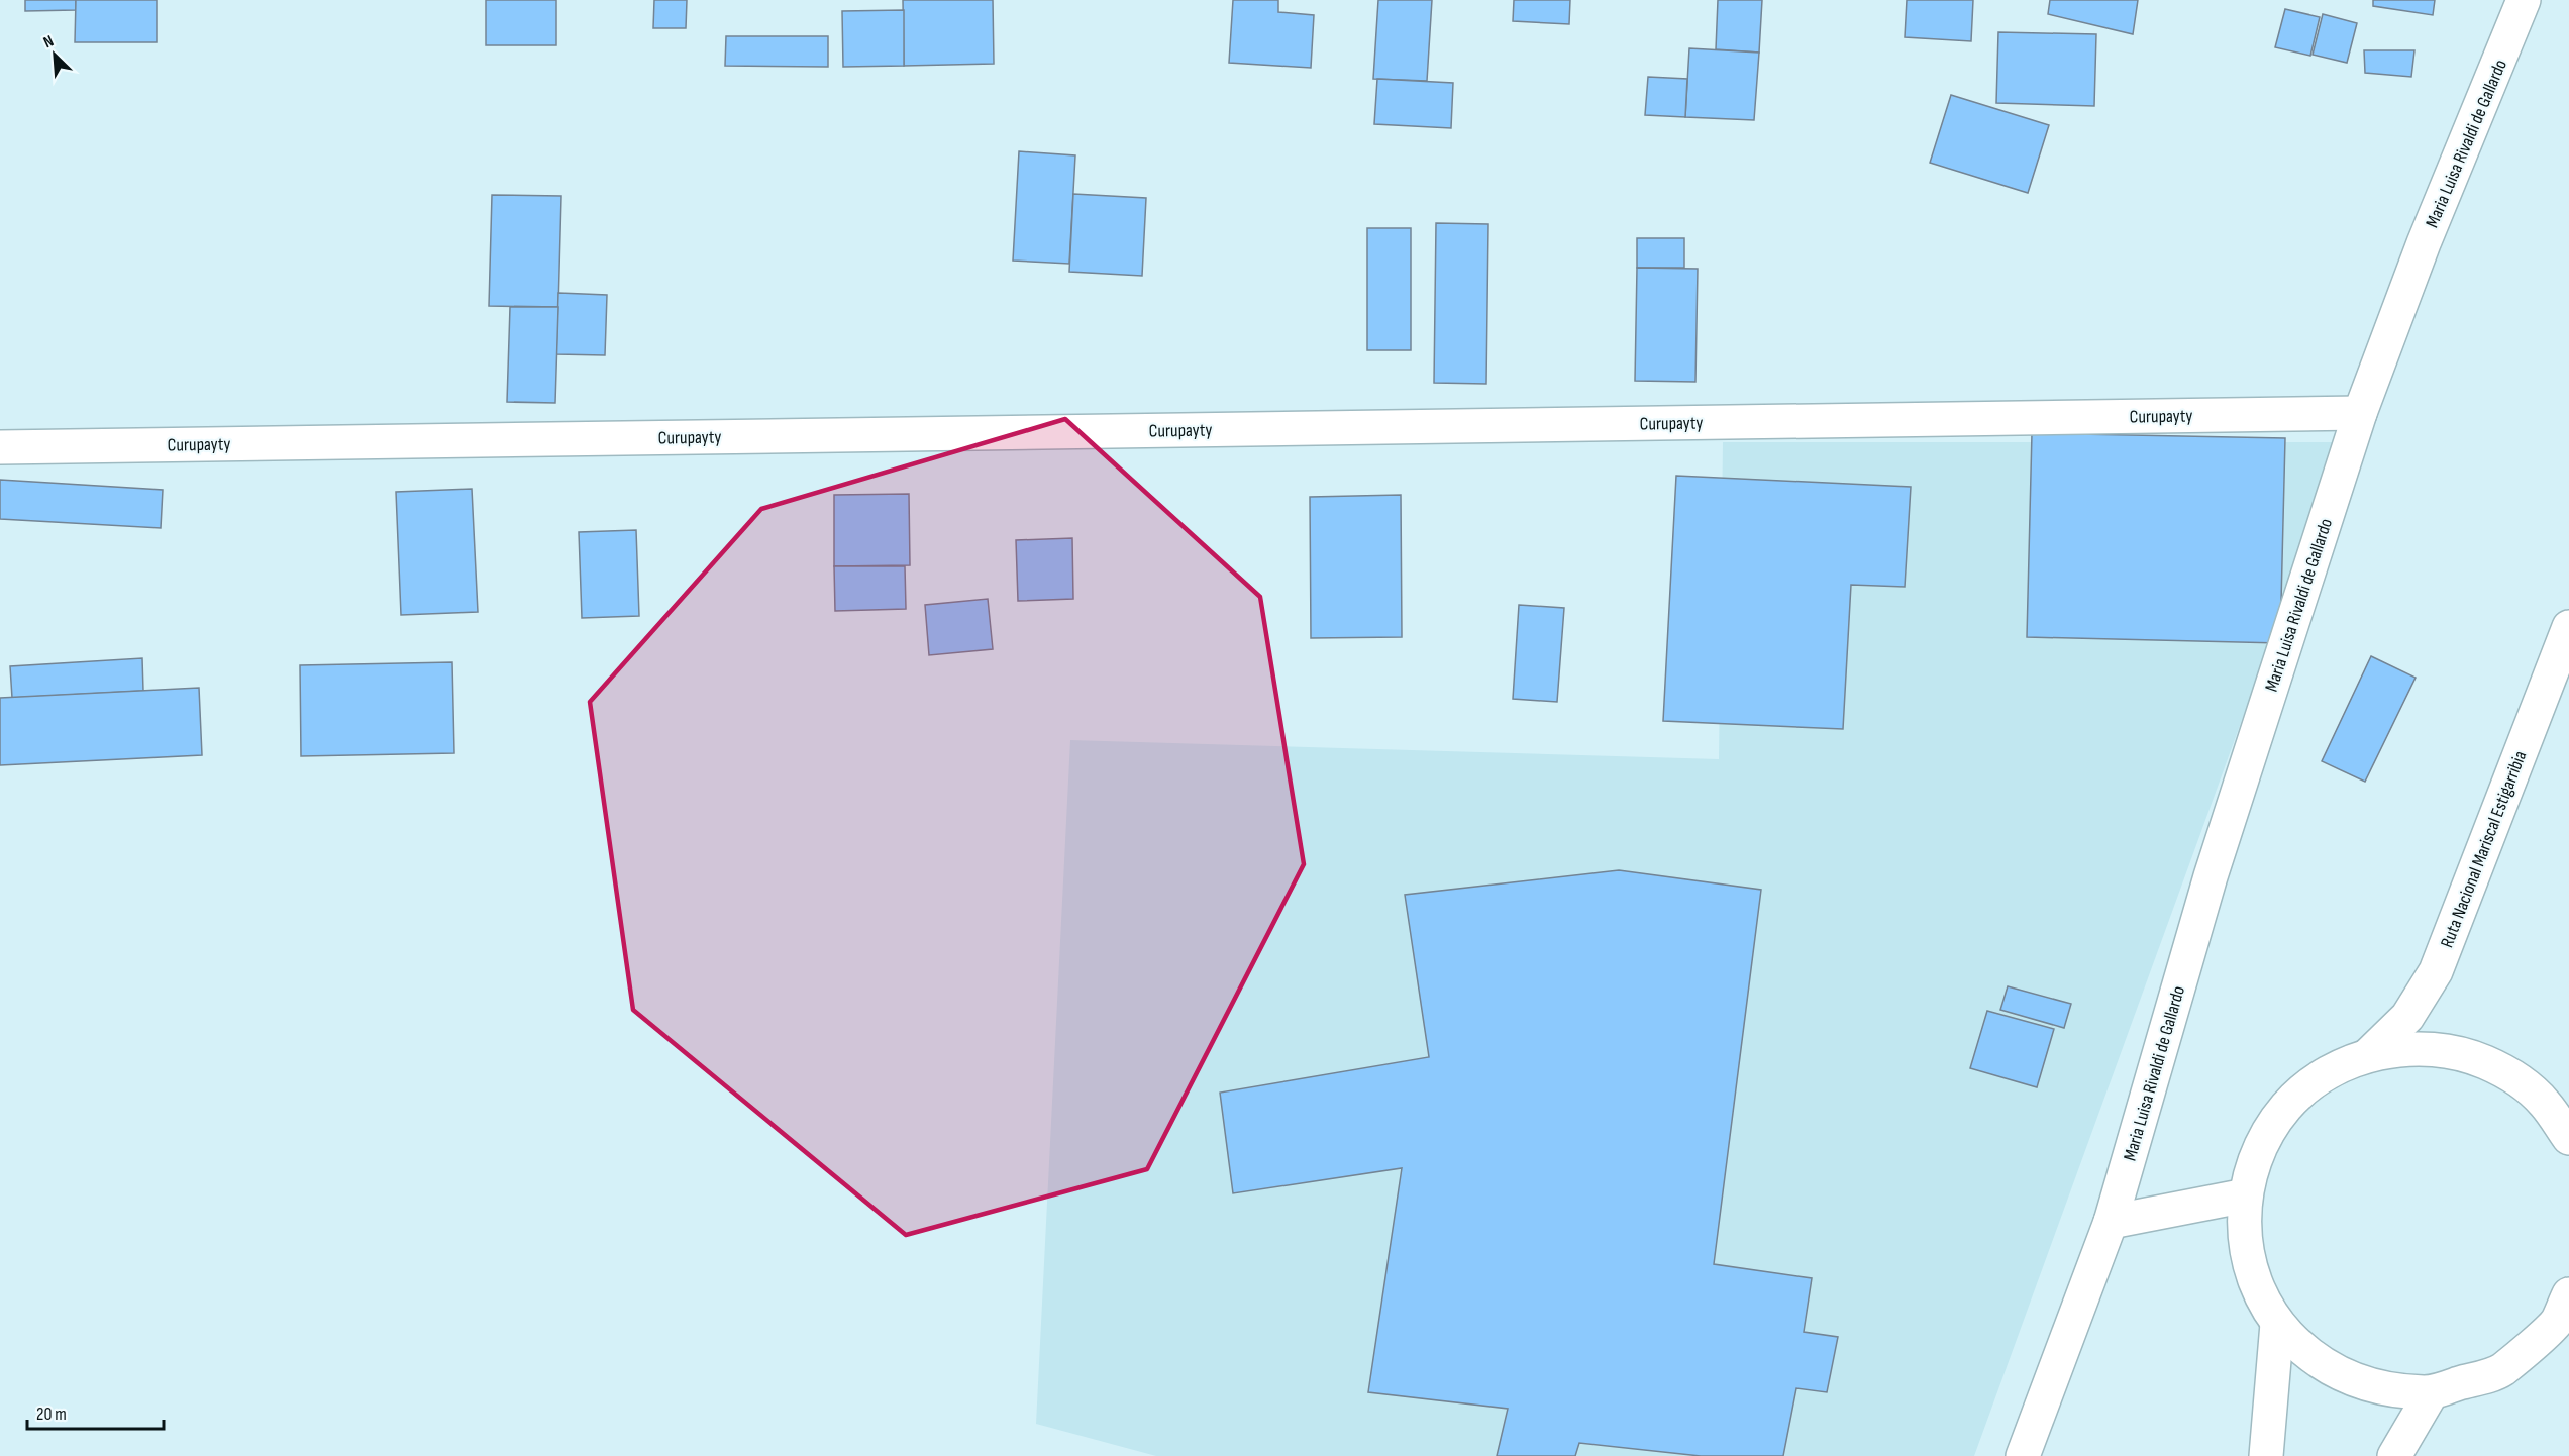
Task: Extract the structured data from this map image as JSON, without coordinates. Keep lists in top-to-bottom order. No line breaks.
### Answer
{"streets":{"main road":["Maria Luisa Rivaldi de Gallardo","Curupayty","Ruta Nacional Mariscal Estigarribia"]},"crossings":[["Maria Luisa Rivaldi de Gallardo","Curupayty"]],"scale_bar":"20 m","north":"top left"}
